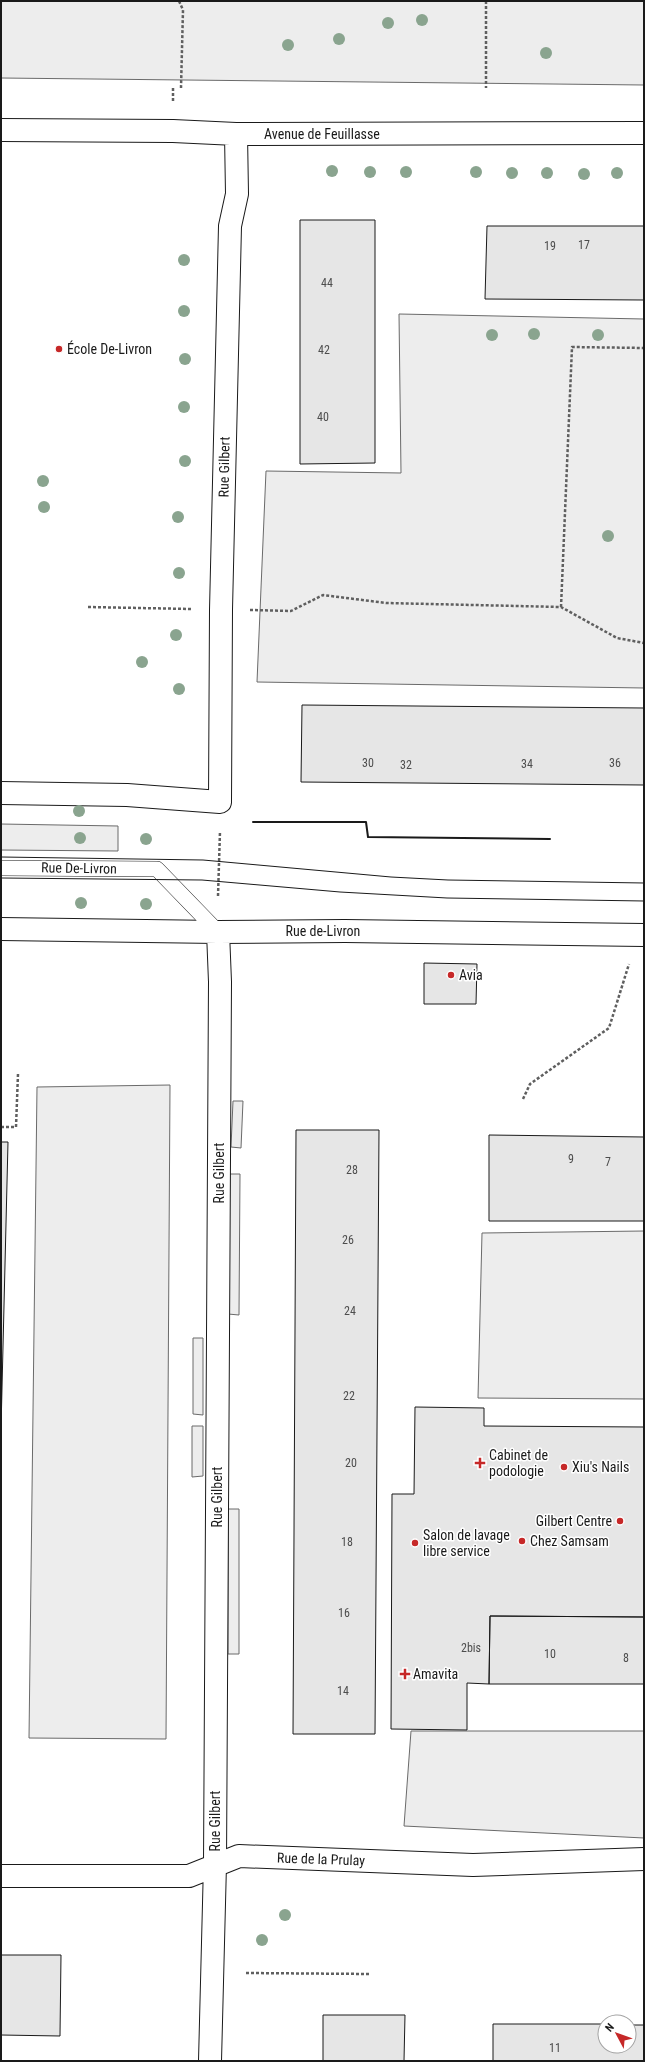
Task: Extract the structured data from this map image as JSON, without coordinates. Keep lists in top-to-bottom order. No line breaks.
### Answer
{"streets":{"street":["Avenue de Feuillasse","Rue Gilbert","Rue de-Livron","Rue de la Prulay"],"lane":["Rue De-Livron"]},"crossings":[["Avenue de Feuillasse","Rue Gilbert"],["Rue Gilbert","Rue De-Livron"],["Rue Gilbert","Rue de-Livron"],["Rue Gilbert","Rue de la Prulay"],["Rue De-Livron","Rue de-Livron"]],"places":{"other":["École De-Livron","Avia","Xiu's Nails","Gilbert Centre","Chez Samsam","Salon de lavage libre service"],"health":["Cabinet de podologie","Amavita"]},"house_numbers":["17","19","44","42","40","30","36","34","32","9","7","28","26","24","22","20","18","16","2bis","10","8","14","11"],"north":"top left"}
